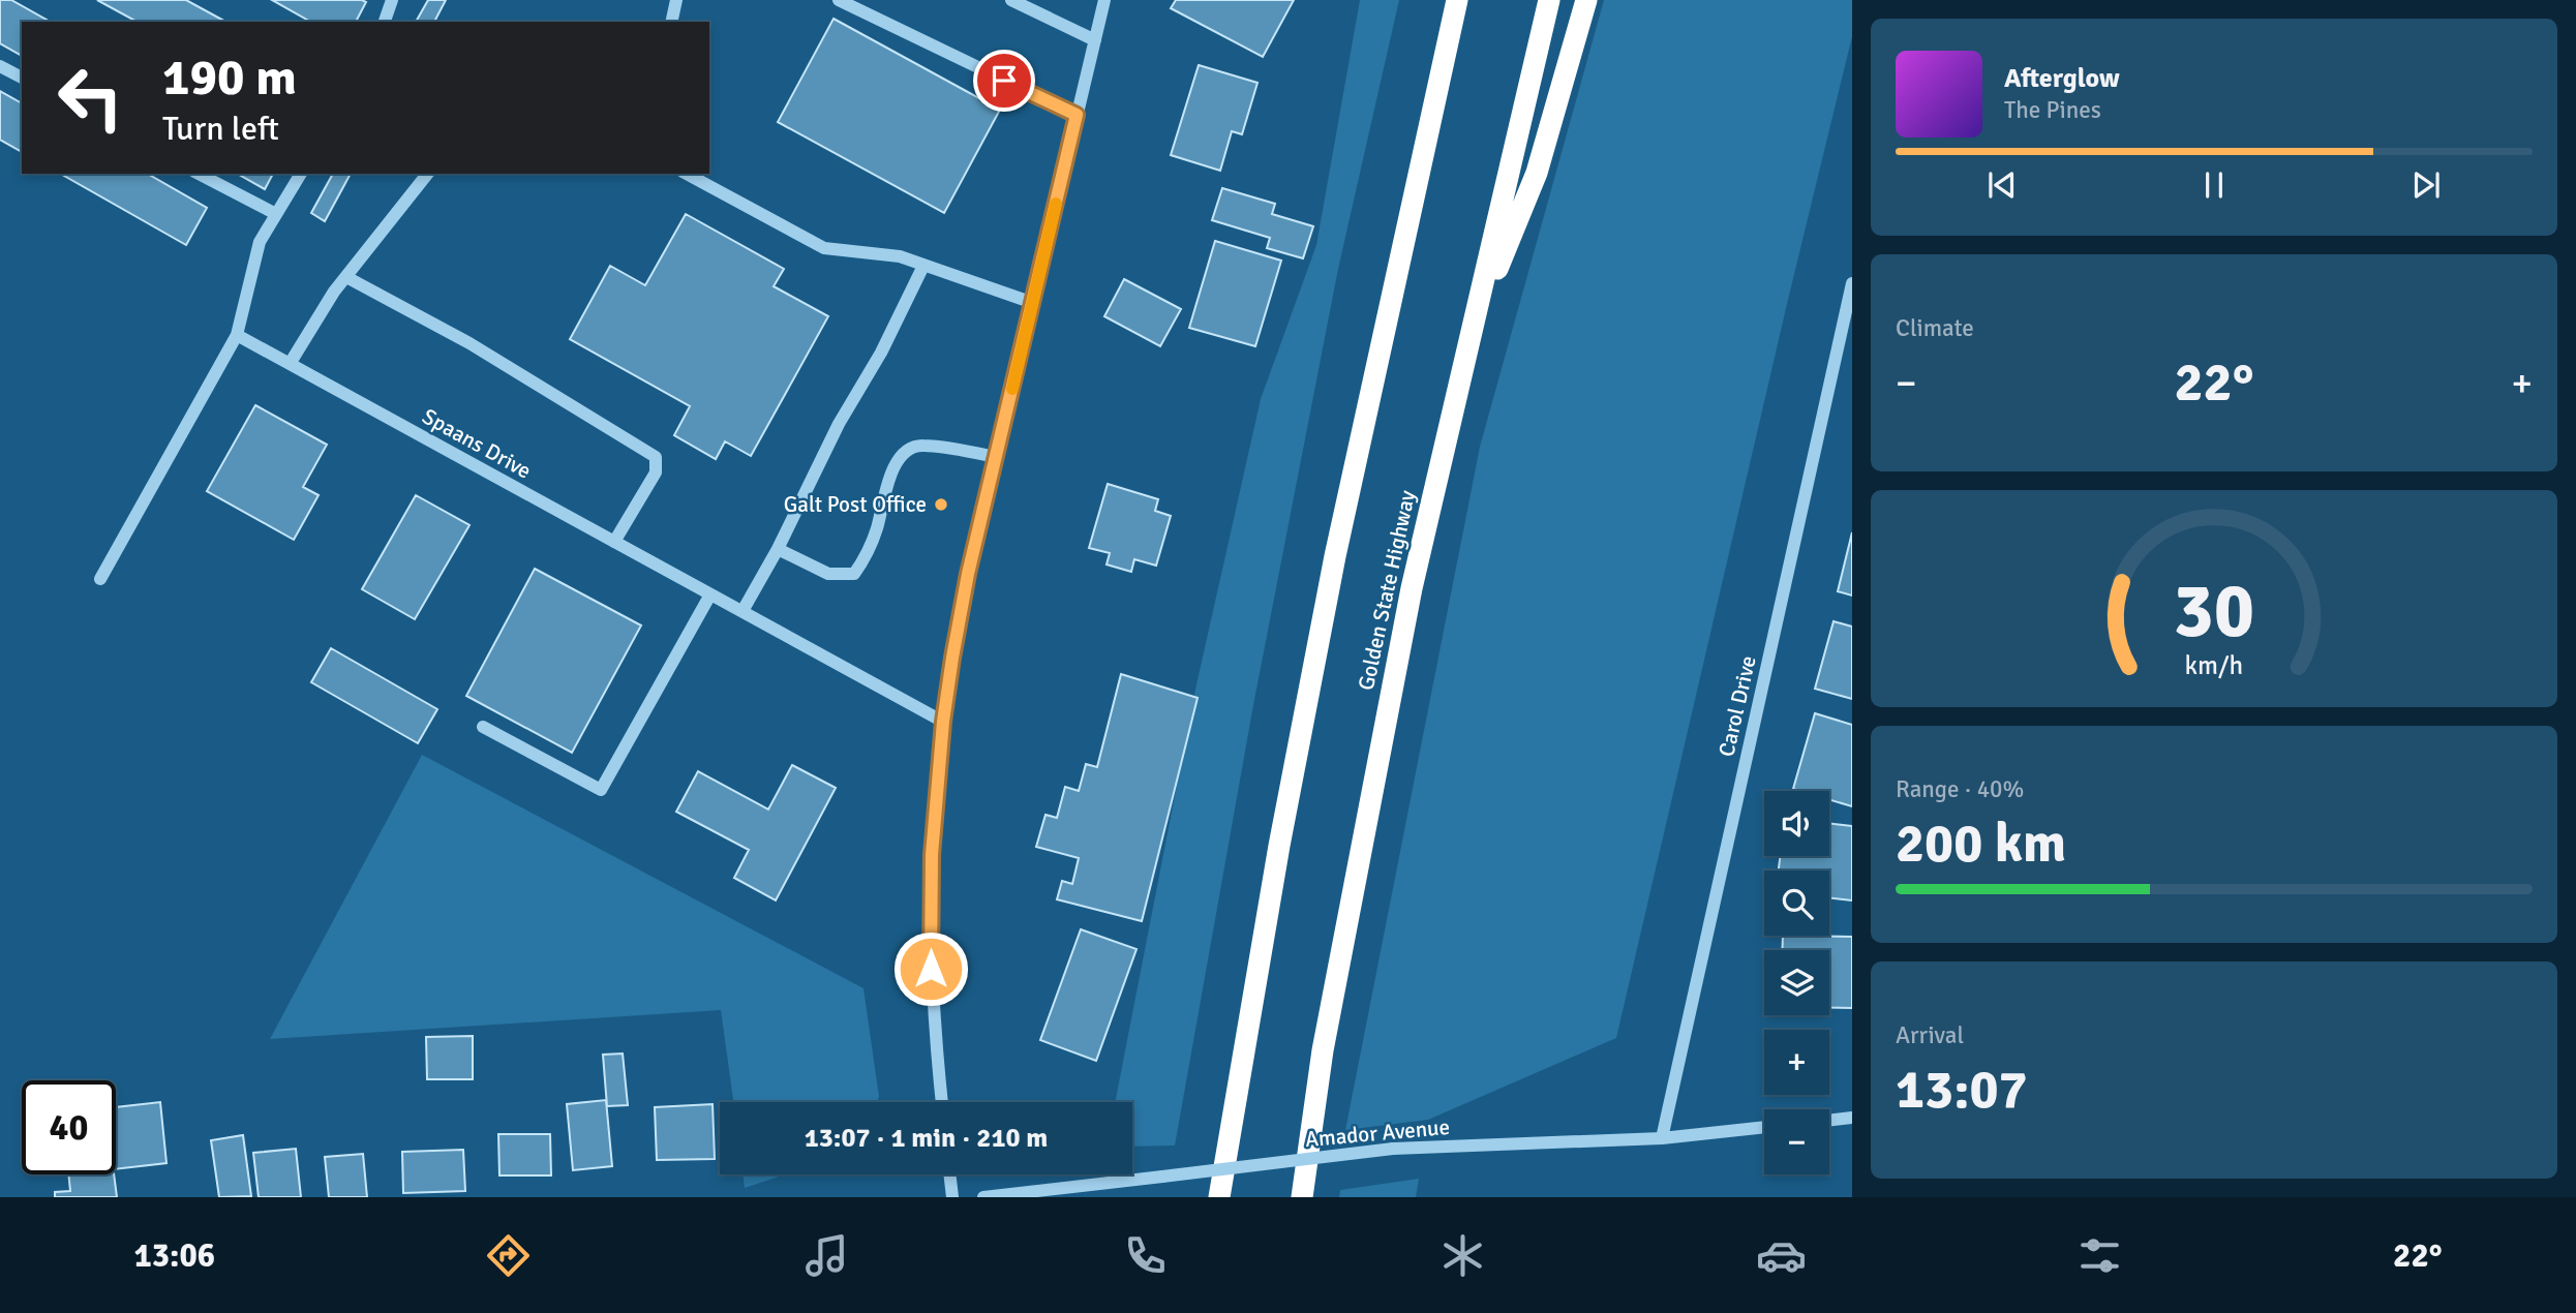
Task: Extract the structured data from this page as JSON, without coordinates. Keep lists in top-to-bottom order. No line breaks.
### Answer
{"streets":{"highway":["Golden State Highway"],"street":["Spaans Drive","Carol Drive","Amador Avenue"]},"crossings":[["Carol Drive","Amador Avenue"]],"places":["Galt Post Office"],"page":{"turn":["190 m","Turn left"],"song":["Afterglow","The Pines"],"tile":["Climate",["Range · 40%","200 km"],["Arrival","13:07"]],"heat":["−","22°","+"],"map_buttons":["+","−"],"limit":"40","trip":"13:07 · 1 min · 210 m","tabs":["13:06","22°"],"gauge":["30","km/h"]}}
